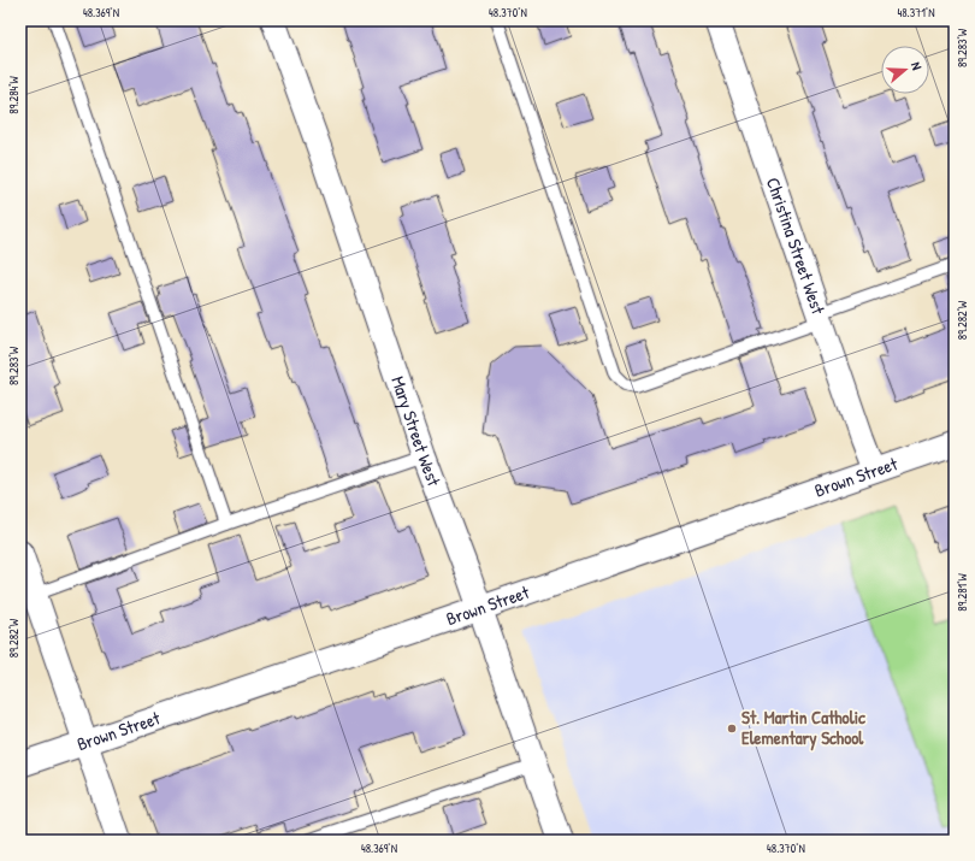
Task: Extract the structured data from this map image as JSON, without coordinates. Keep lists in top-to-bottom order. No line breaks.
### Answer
{"streets":{"street":["Christina Street West","Mary Street West","Brown Street"]},"crossings":[["Christina Street West","Brown Street"],["Mary Street West","Brown Street"]],"places":["St. Martin Catholic Elementary School"],"north":"right","coordinates":["48.369°N","48.370°N","48.371°N","89.283°W","89.284°W","89.282°W","89.281°W"]}
